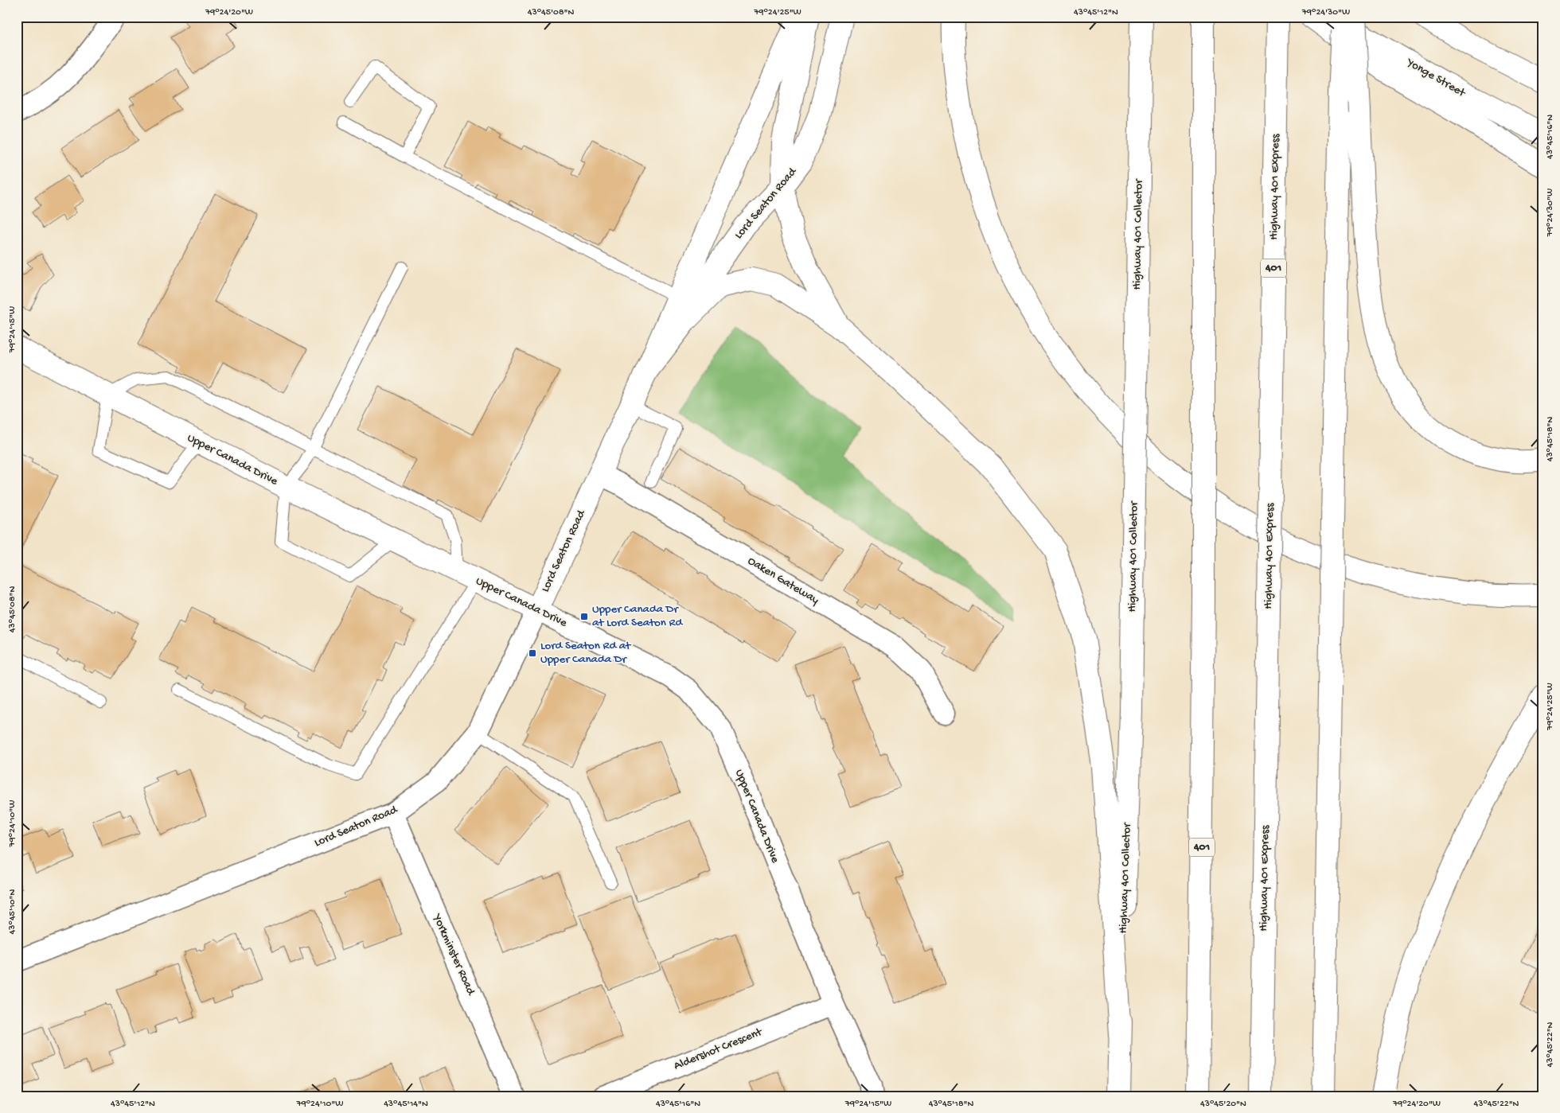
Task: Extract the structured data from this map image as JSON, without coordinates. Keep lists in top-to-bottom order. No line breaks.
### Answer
{"streets":{"main road":["Yonge Street","Highway 401 Express","Lord Seaton Road","Highway 401 Collector","401","Upper Canada Drive"],"street":["Oaken Gateway","Yorkminster Road","Aldershot Crescent"]},"crossings":[["Lord Seaton Road","Upper Canada Drive"],["Lord Seaton Road","Oaken Gateway"],["Lord Seaton Road","Yorkminster Road"],["Upper Canada Drive","Aldershot Crescent"]],"places":{"transit":["Upper Canada Dr at Lord Seaton Rd","Lord Seaton Rd at Upper Canada Dr"]},"coordinates":["79°24'20\"W","43°45'08\"N","79°24'25\"W","43°45'12\"N","79°24'30\"W","43°45'16\"N","79°24'15\"W","43°45'18\"N","79°24'10\"W","43°45'10\"N","43°45'22\"N","43°45'14\"N","43°45'20\"N"]}
